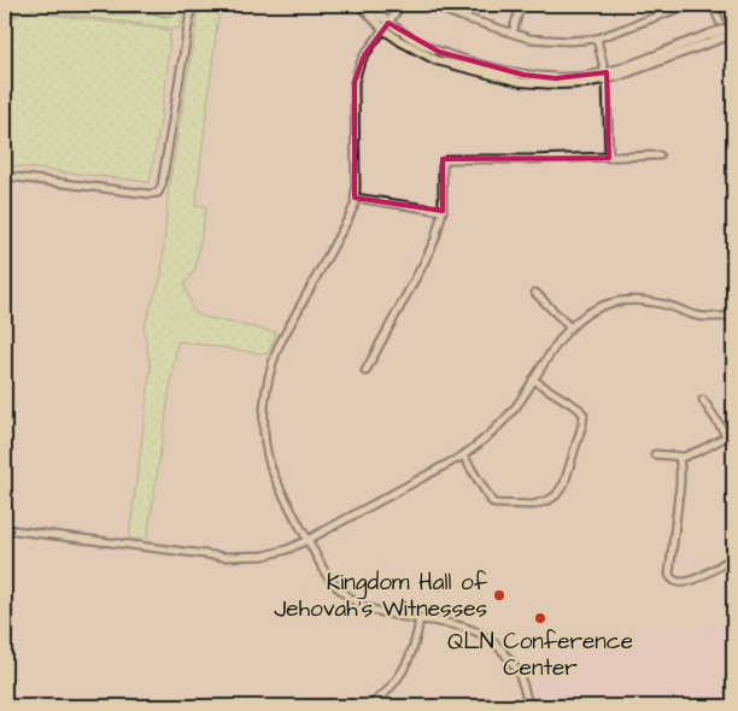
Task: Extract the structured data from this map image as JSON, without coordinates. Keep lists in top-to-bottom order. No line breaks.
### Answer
{"places":["Kingdom Hall of Jehovah's Witnesses","QLN Conference Center"]}
